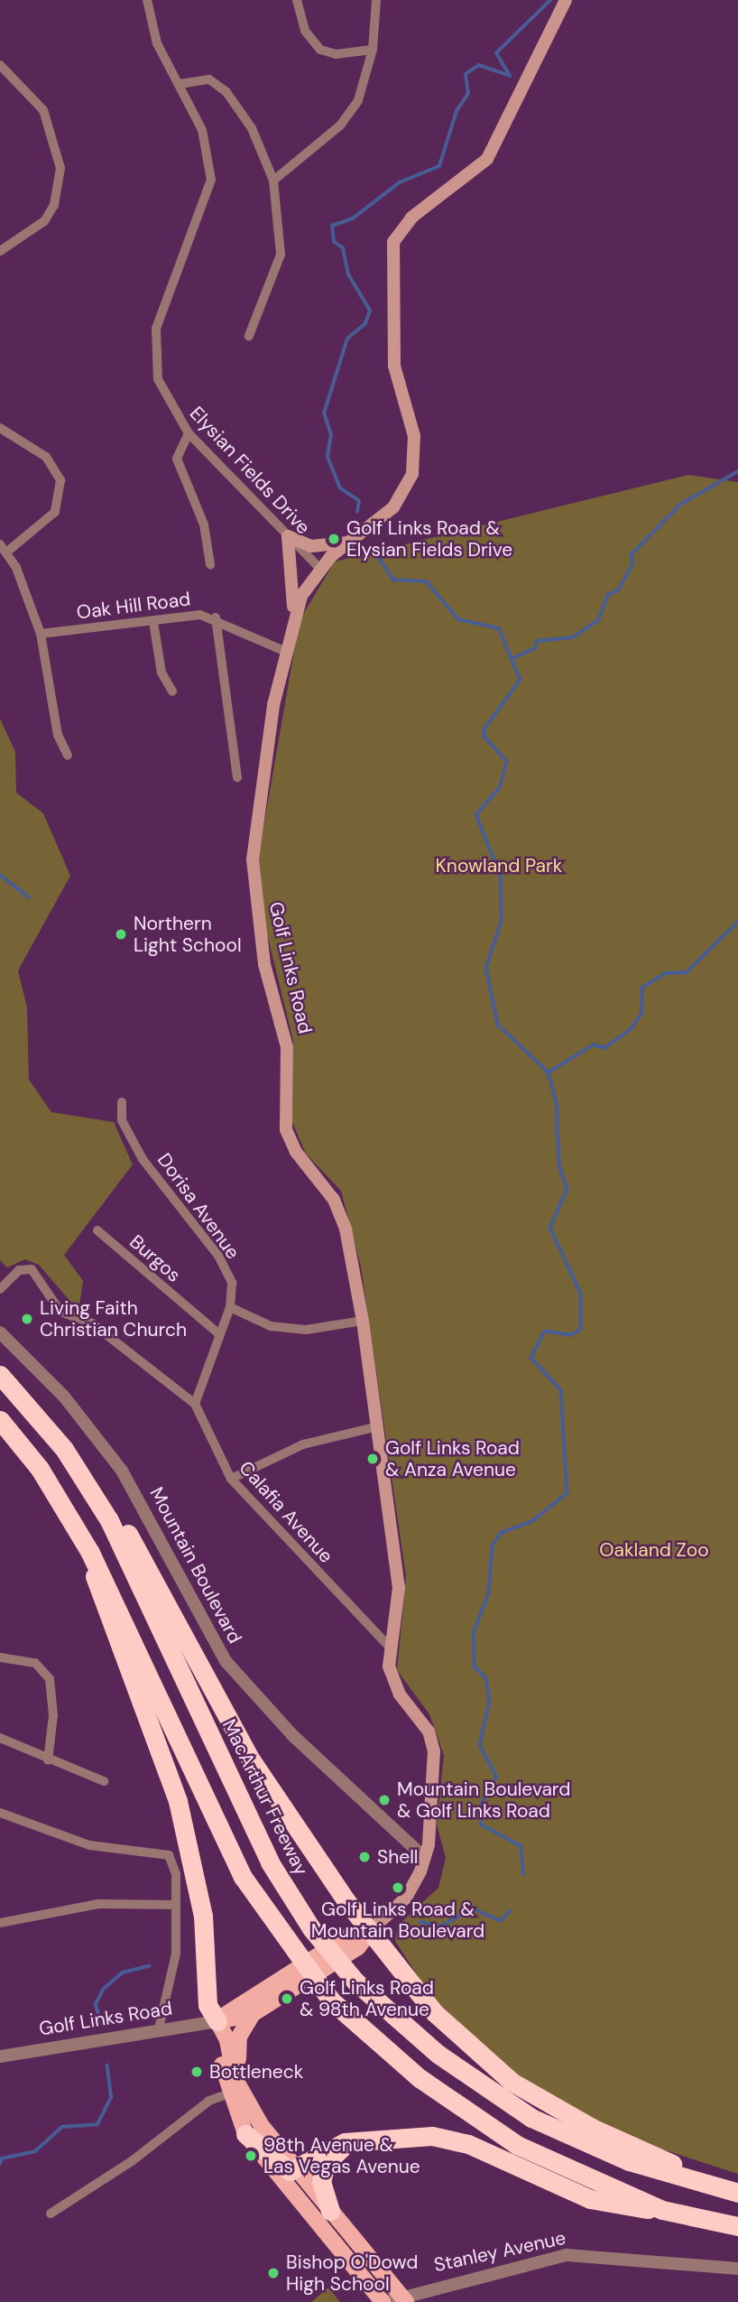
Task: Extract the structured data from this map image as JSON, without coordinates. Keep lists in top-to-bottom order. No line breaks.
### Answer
{"streets":{"highway":["MacArthur Freeway"],"main road":["Golf Links Road"],"street":["Elysian Fields Drive","Oak Hill Road","Dorisa Avenue","Burgos","Calafia Avenue","Mountain Boulevard","Stanley Avenue"]},"crossings":[["Elysian Fields Drive","Golf Links Road"],["Oak Hill Road","Golf Links Road"],["Golf Links Road","Calafia Avenue"],["Golf Links Road","Mountain Boulevard"],["Dorisa Avenue","Burgos"],["Dorisa Avenue","Calafia Avenue"]],"parks":["Knowland Park","Oakland Zoo"],"places":["Golf Links Road & Elysian Fields Drive","Northern Light School","Living Faith Christian Church","Golf Links Road & Anza Avenue","Mountain Boulevard & Golf Links Road","Shell","Golf Links Road & Mountain Boulevard","Golf Links Road & 98th Avenue","Bottleneck","98th Avenue & Las Vegas Avenue","Bishop O'Dowd High School"]}
